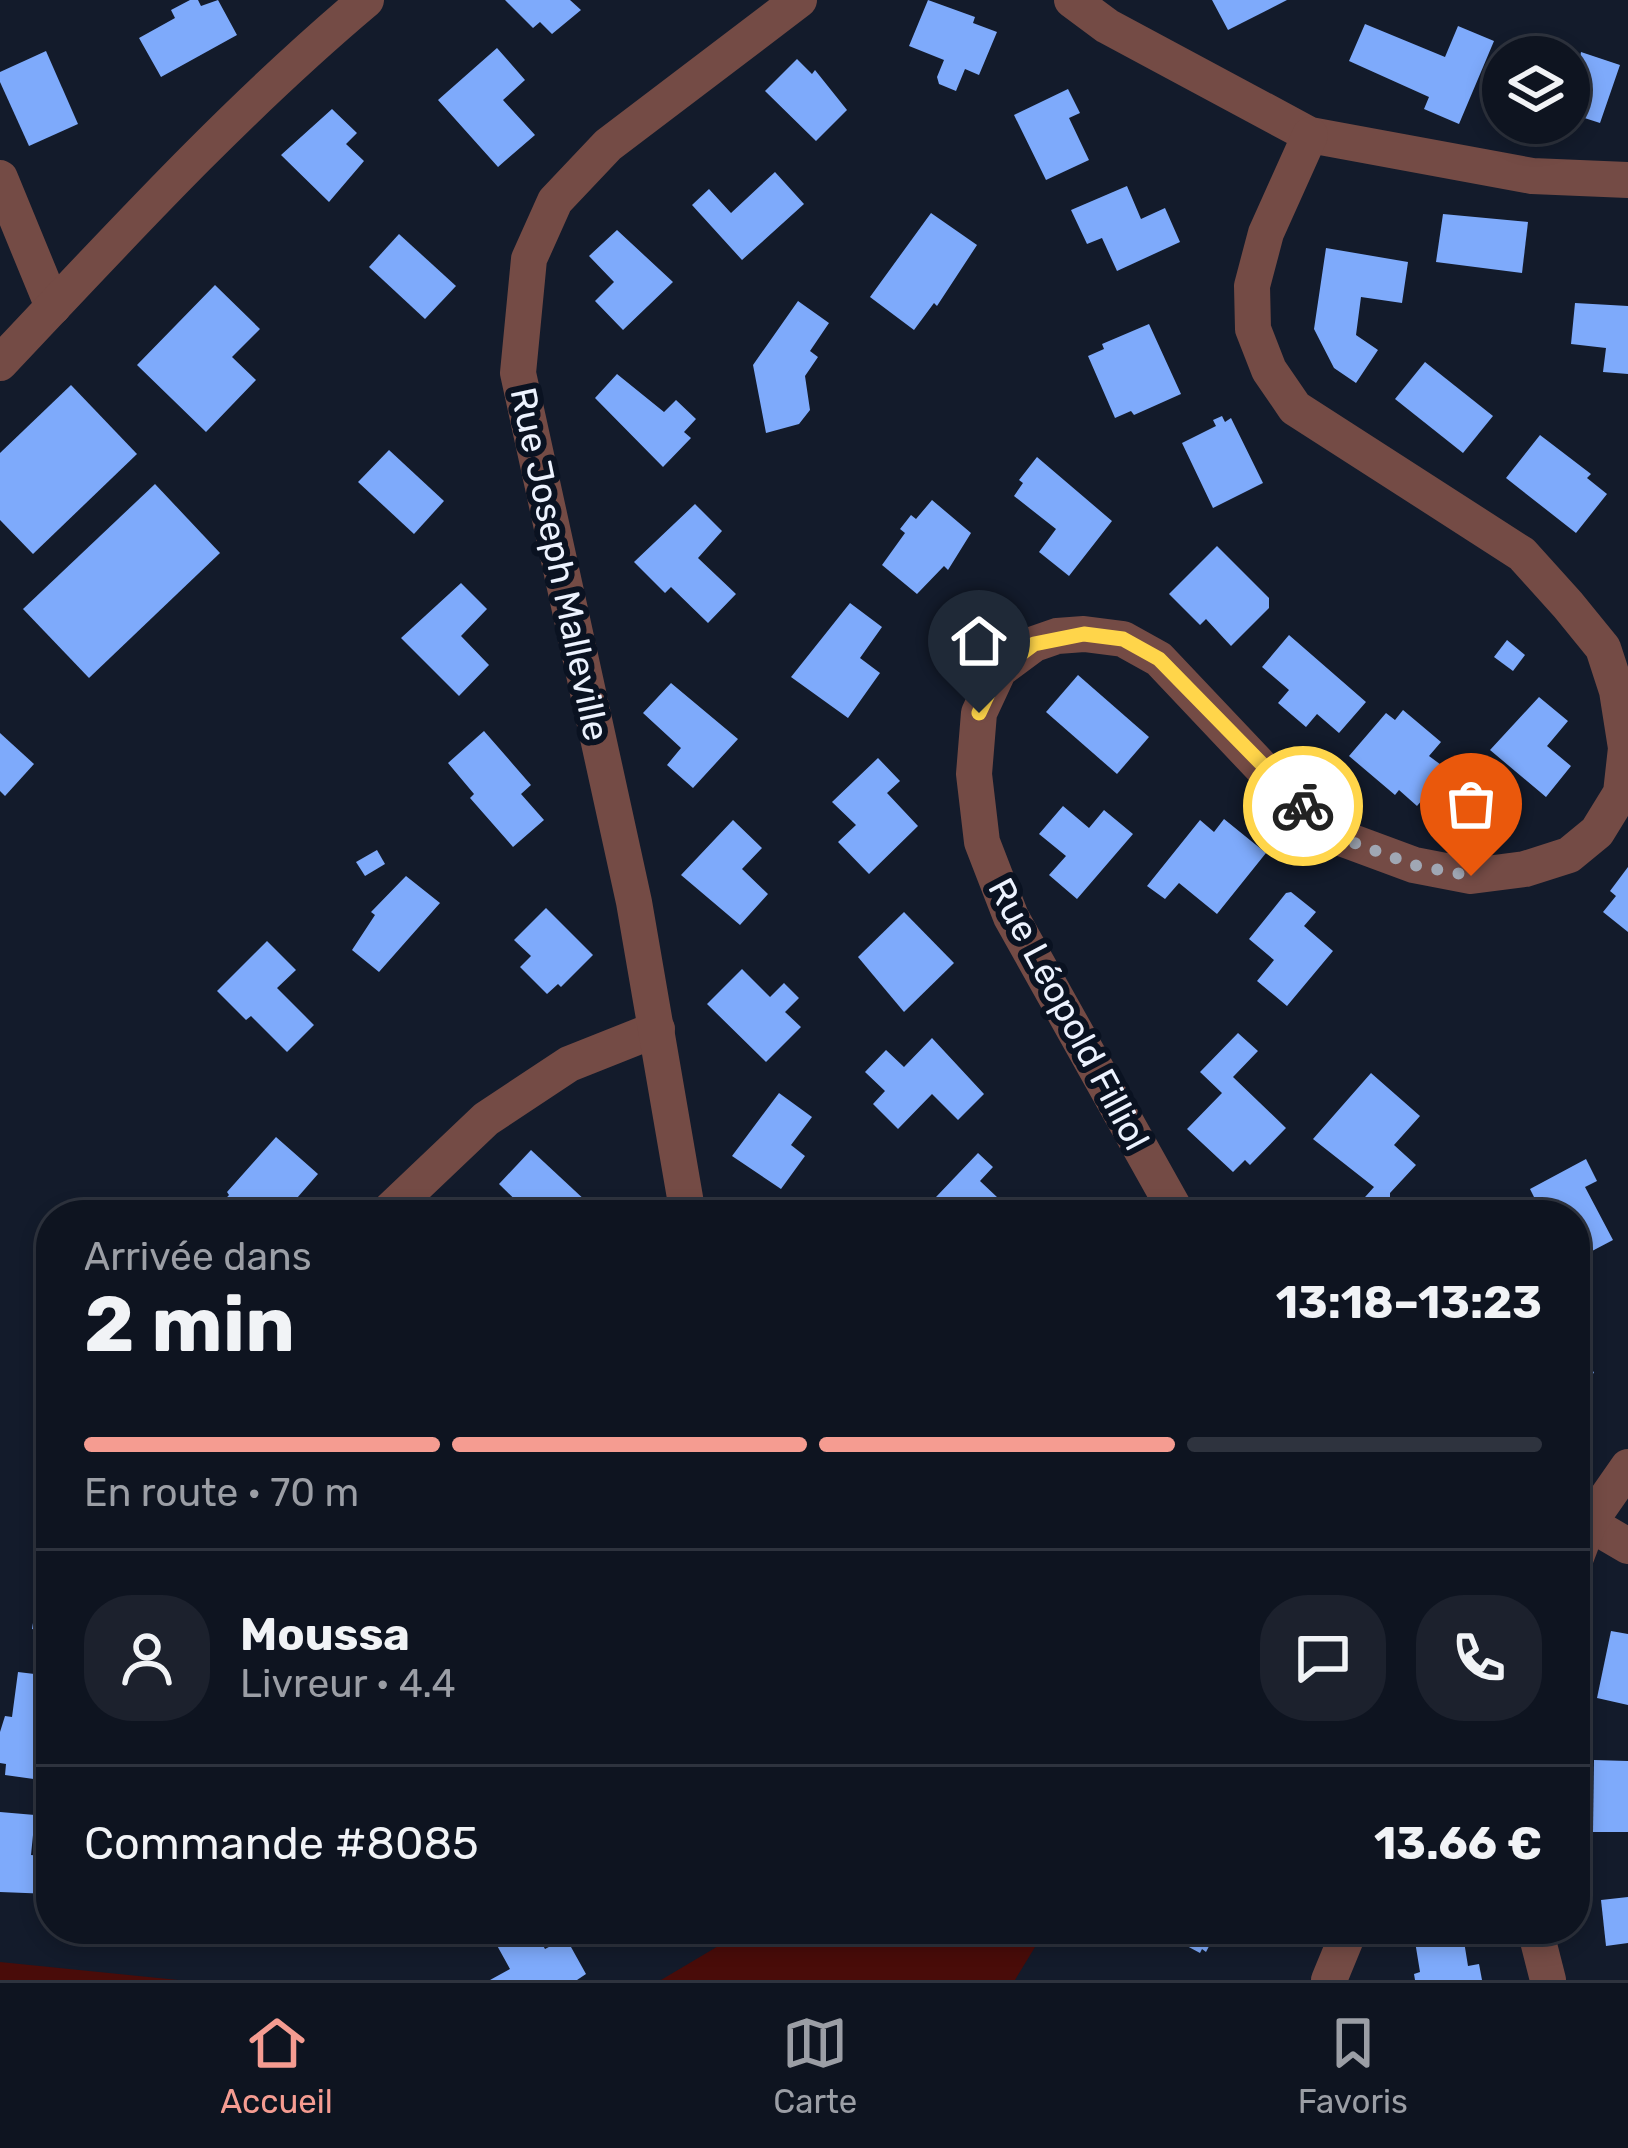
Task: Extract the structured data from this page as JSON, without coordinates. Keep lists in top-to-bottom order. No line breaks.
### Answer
{"streets":{"street":["Rue Joseph Malleville","Rue Léopold Filliol"]},"page":{"heading":["2 min","Arrivée dans","13:18–13:23"],"panel":["Moussa","Livreur · 4.4","Commande #8085","13.66 €"],"bar":"En route · 70 m","tabs":["Accueil","Carte","Favoris"]}}
